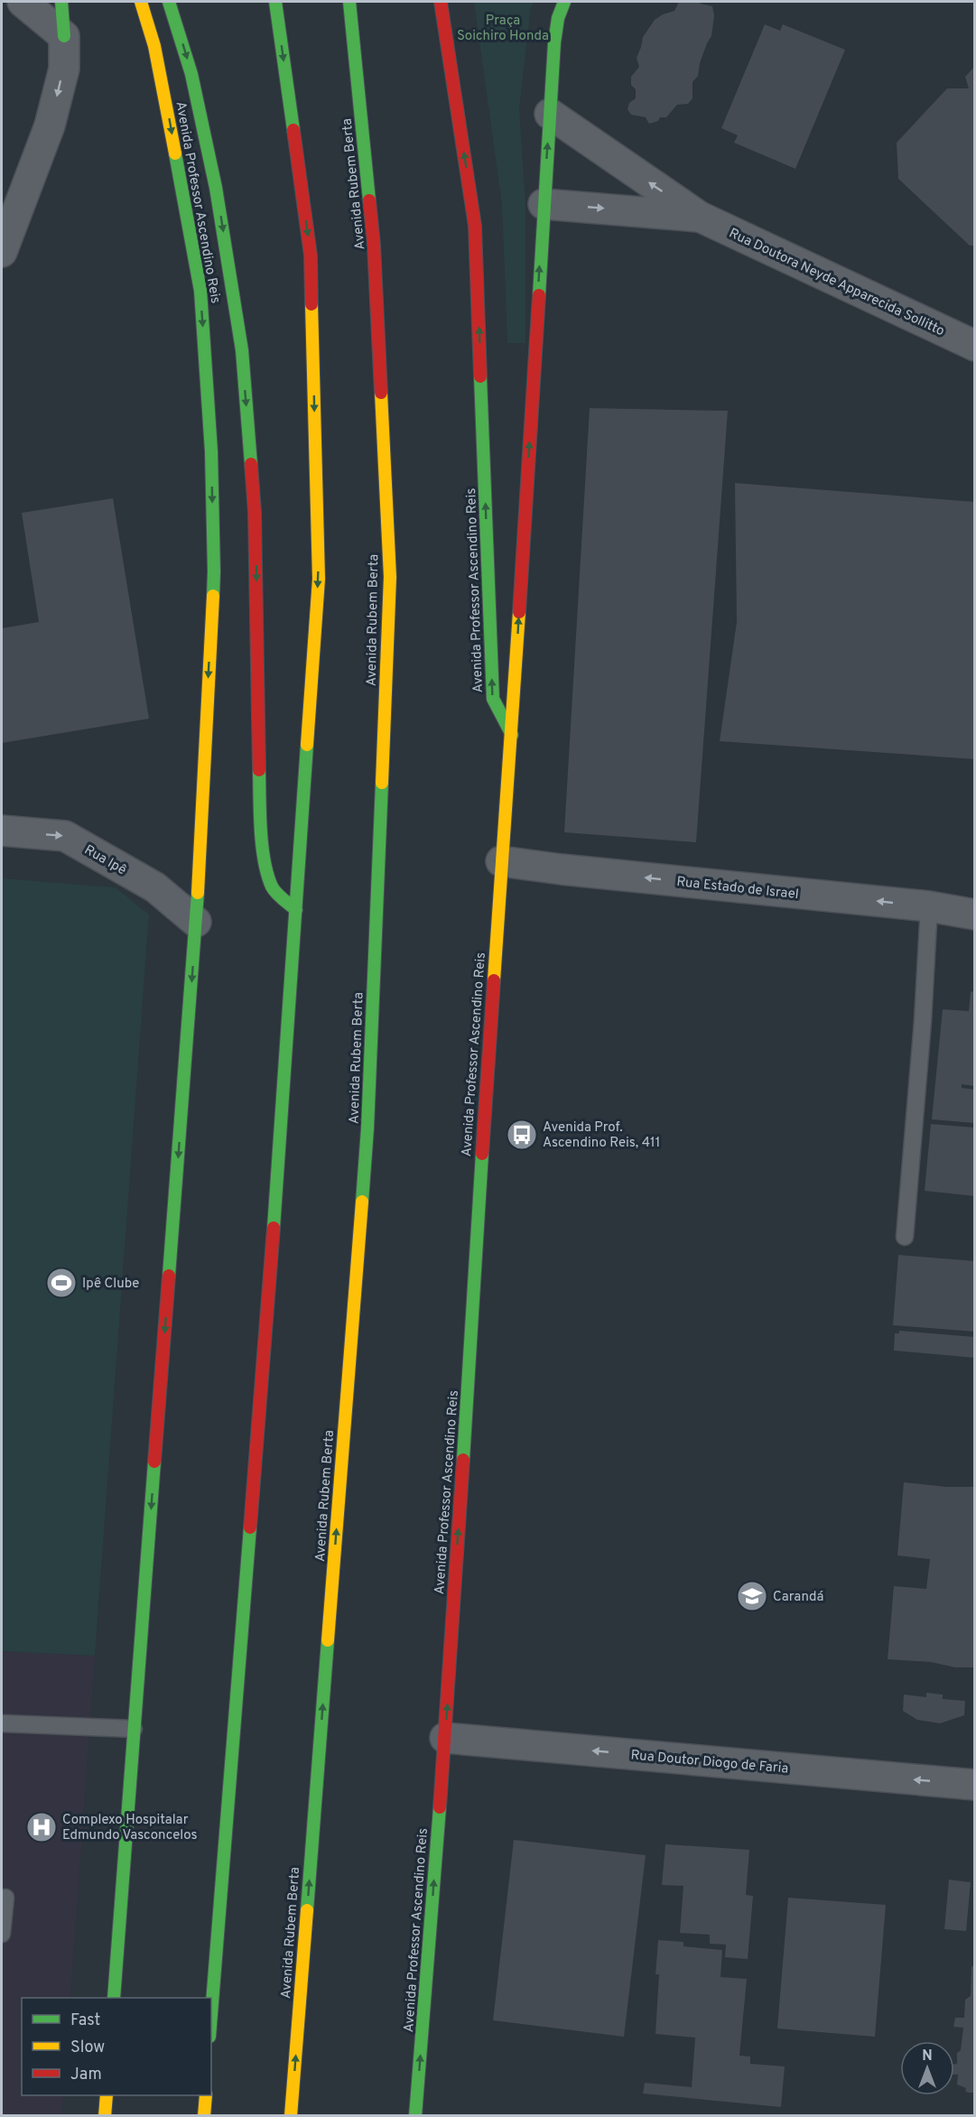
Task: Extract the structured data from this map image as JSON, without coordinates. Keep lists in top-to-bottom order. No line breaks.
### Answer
{"streets":{"highway":["Avenida Rubem Berta","Avenida Professor Ascendino Reis"],"street":["Rua Doutora Neyde Apparecida Sollitto","Rua Ipê","Rua Estado de Israel","Rua Doutor Diogo de Faria"]},"crossings":[["Avenida Professor Ascendino Reis","Rua Ipê"],["Avenida Professor Ascendino Reis","Rua Estado de Israel"],["Avenida Professor Ascendino Reis","Rua Doutor Diogo de Faria"]],"one_way":["Rua Ipê","Rua Estado de Israel","Rua Doutor Diogo de Faria"],"parks":["Praça Soichiro Honda"],"places":{"bus stop":["Avenida Prof. Ascendino Reis, 411"],"sports":["Ipê Clube"],"school or university":["Carandá"],"hospital":["Complexo Hospitalar Edmundo Vasconcelos"]},"legend":["Fast","Slow","Jam"],"north":"top"}
